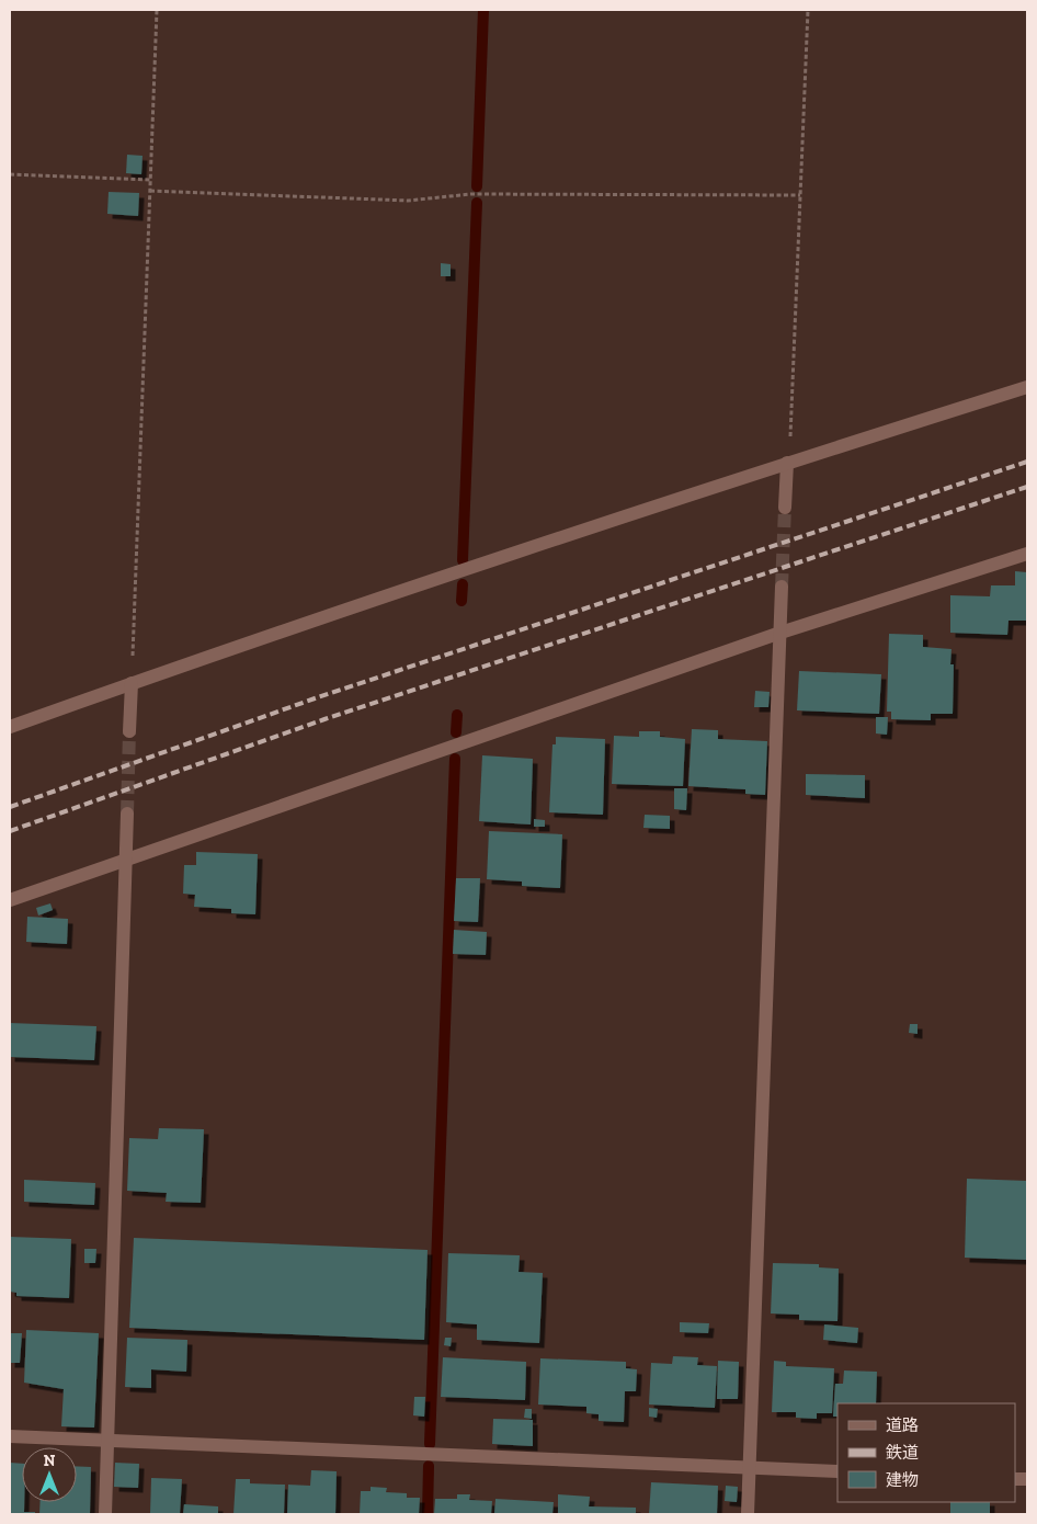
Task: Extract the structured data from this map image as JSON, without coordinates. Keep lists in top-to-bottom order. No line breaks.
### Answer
{"legend":["道路","鉄道","建物"],"north":"top"}
